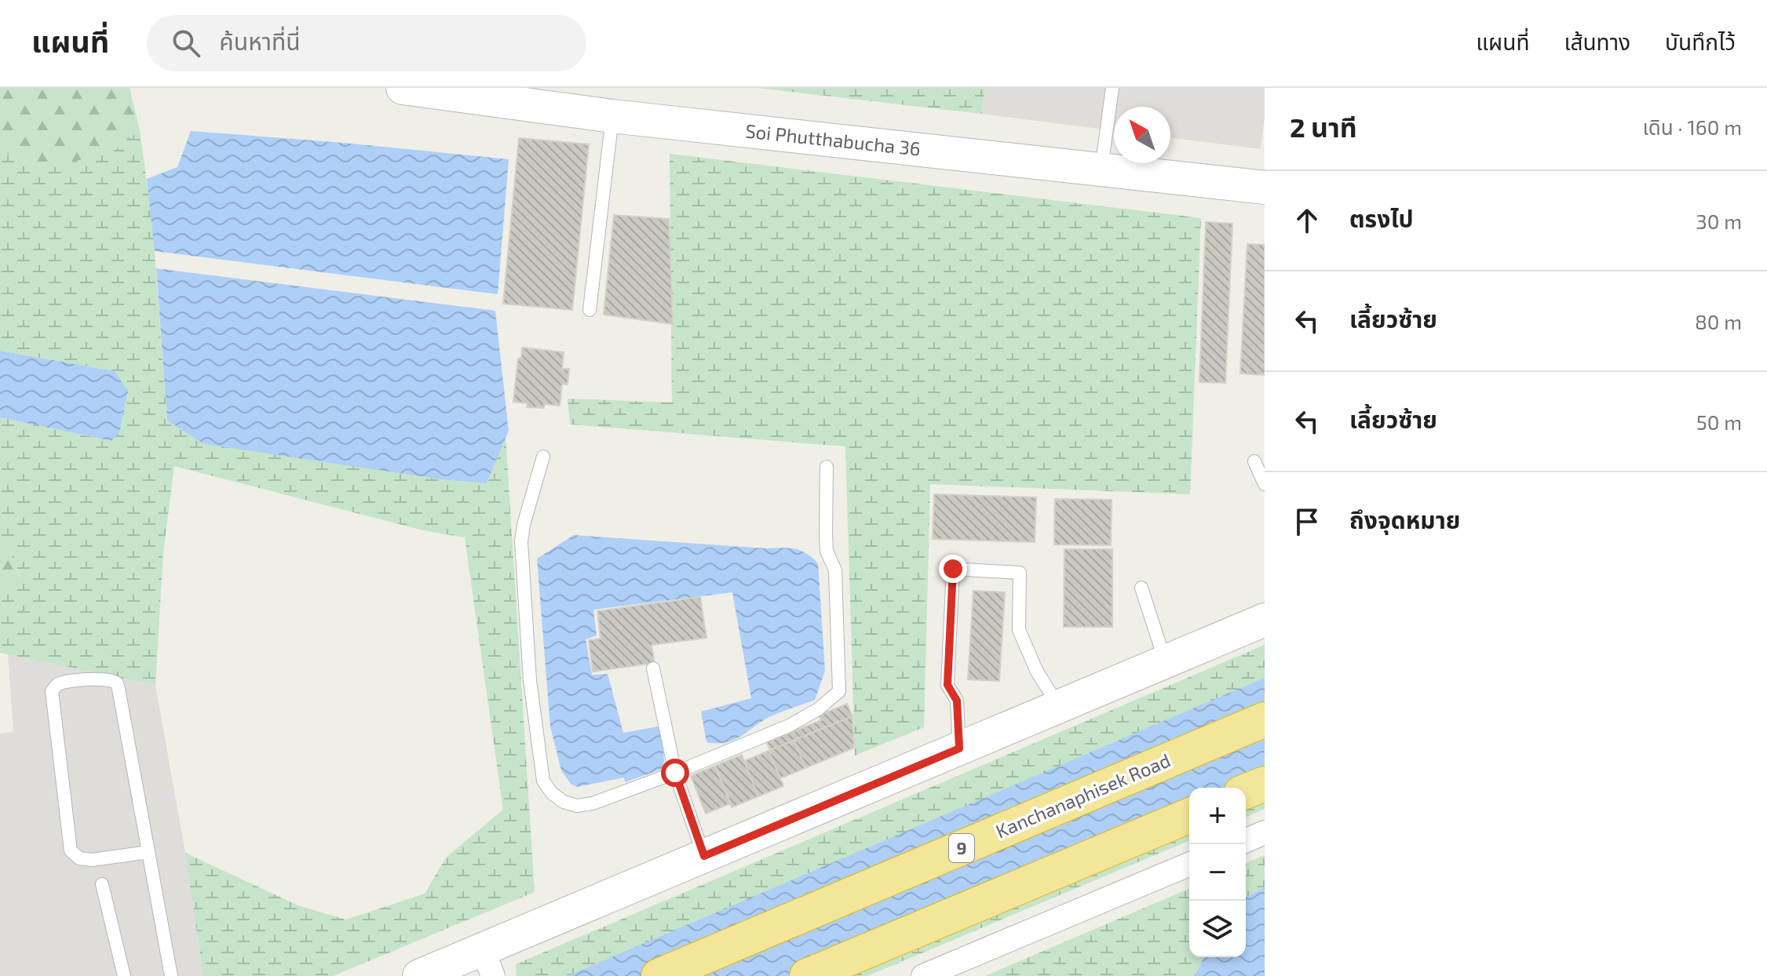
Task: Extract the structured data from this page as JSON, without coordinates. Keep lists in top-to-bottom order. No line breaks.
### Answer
{"streets":{"highway":["Kanchanaphisek Road","9"],"main road":["Soi Phutthabucha 36"]},"north":"top left","page":{"header":"แผนที่","search":"ค้นหาที่นี่","nav":["แผนที่","เส้นทาง","บันทึกไว้"],"heading":["2 นาที","เดิน · 160 m"],"list":[["ตรงไป","30 m"],["เลี้ยวซ้าย","80 m"],["เลี้ยวซ้าย","50 m"],"ถึงจุดหมาย"],"map_buttons":["+","−"]}}
